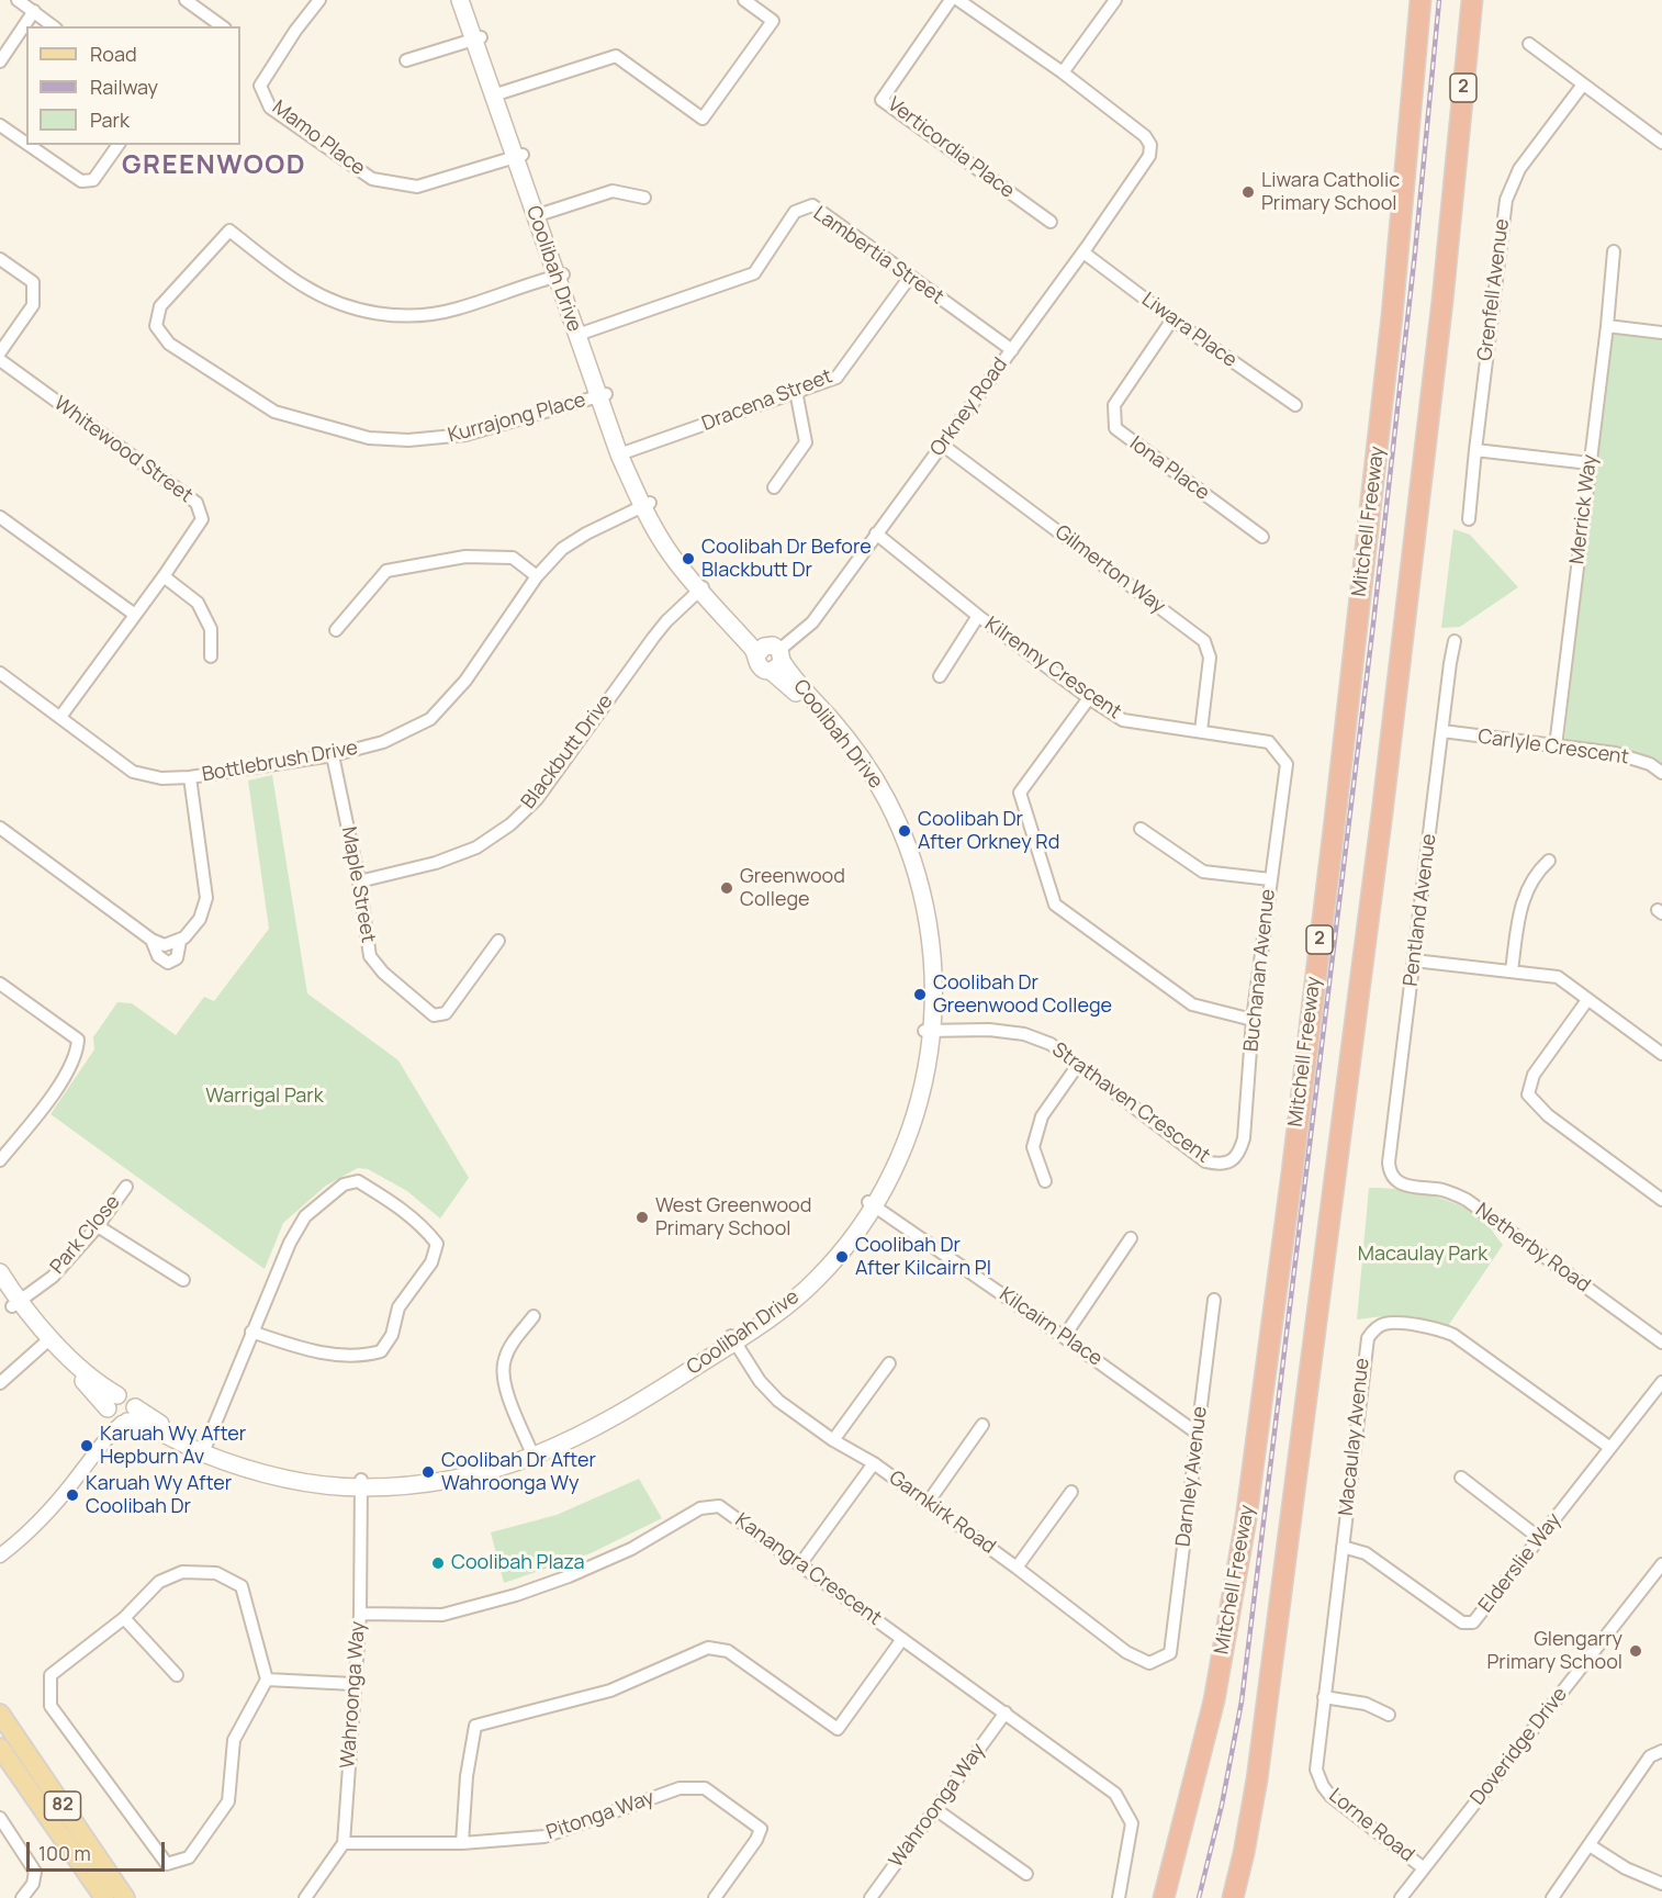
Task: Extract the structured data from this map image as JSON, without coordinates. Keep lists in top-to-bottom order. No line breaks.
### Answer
{"streets":{"highway":["2","Mitchell Freeway"],"main road":["Coolibah Drive","82"],"street":["Mamo Place","Verticordia Place","Lambertia Street","Grenfell Avenue","Liwara Place","Dracena Street","Orkney Road","Kurrajong Place","Whitewood Street","Iona Place","Merrick Way","Gilmerton Way","Kilrenny Crescent","Carlyle Crescent","Blackbutt Drive","Bottlebrush Drive","Maple Street","Pentland Avenue","Buchanan Avenue","Strathaven Crescent","Park Close","Netherby Road","Kilcairn Place","Macaulay Avenue","Darnley Avenue","Garnkirk Road","Elderslie Way","Kanangra Crescent","Wahroonga Way","Doveridge Drive","Pitonga Way","Lorne Road"]},"crossings":[["Mamo Place","Coolibah Drive"],["Lambertia Street","Coolibah Drive"],["Lambertia Street","Dracena Street"],["Lambertia Street","Orkney Road"],["Coolibah Drive","Dracena Street"],["Coolibah Drive","Orkney Road"],["Coolibah Drive","Kurrajong Place"],["Coolibah Drive","Blackbutt Drive"],["Coolibah Drive","Bottlebrush Drive"],["Coolibah Drive","Strathaven Crescent"],["Coolibah Drive","Kilcairn Place"],["Coolibah Drive","Garnkirk Road"],["Coolibah Drive","Wahroonga Way"],["Liwara Place","Orkney Road"],["Liwara Place","Iona Place"],["Orkney Road","Gilmerton Way"],["Orkney Road","Kilrenny Crescent"],["Whitewood Street","Bottlebrush Drive"],["Merrick Way","Carlyle Crescent"],["Gilmerton Way","Kilrenny Crescent"],["Kilrenny Crescent","Buchanan Avenue"],["Carlyle Crescent","Pentland Avenue"],["Blackbutt Drive","Maple Street"],["Bottlebrush Drive","Maple Street"],["Pentland Avenue","Netherby Road"],["Buchanan Avenue","Strathaven Crescent"],["Kilcairn Place","Darnley Avenue"],["Macaulay Avenue","Elderslie Way"],["Macaulay Avenue","Lorne Road"],["Darnley Avenue","Garnkirk Road"],["Kanangra Crescent","Wahroonga Way"],["Wahroonga Way","Pitonga Way"],["Doveridge Drive","Lorne Road"]],"districts":["GREENWOOD"],"parks":["Warrigal Park","Macaulay Park"],"places":["Liwara Catholic Primary School","Coolibah Dr Before Blackbutt Dr","Coolibah Dr After Orkney Rd","Greenwood College","Coolibah Dr Greenwood College","West Greenwood Primary School","Coolibah Dr After Kilcairn Pl","Karuah Wy After Hepburn Av","Coolibah Dr After Wahroonga Wy","Karuah Wy After Coolibah Dr","Coolibah Plaza","Glengarry Primary School"],"legend":["Road","Railway","Park"],"scale_bar":"100 m"}
